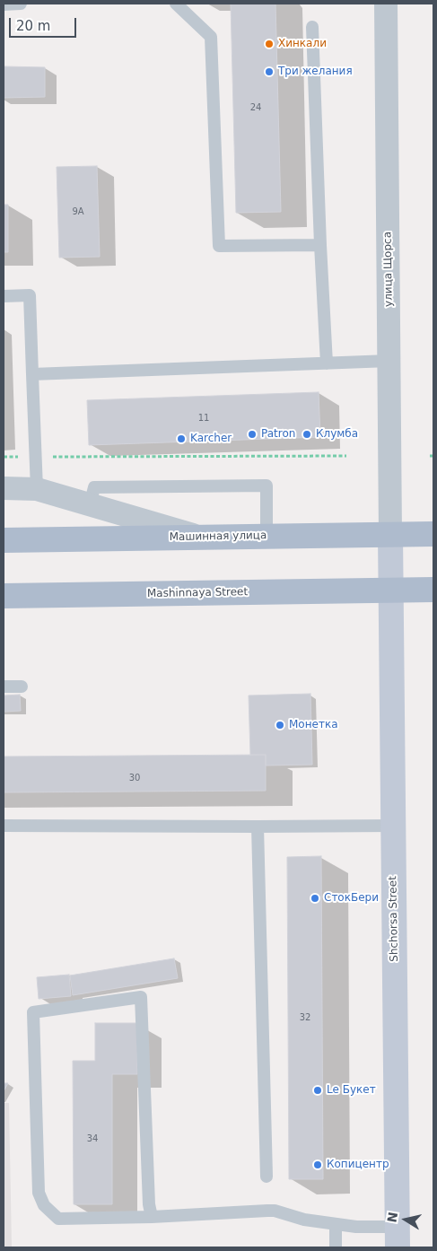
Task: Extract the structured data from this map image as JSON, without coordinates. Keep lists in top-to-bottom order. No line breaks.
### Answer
{"streets":{"main road":["Машинная улица","Mashinnaya Street","Shchorsa Street"],"street":["улица Щорса"]},"crossings":[["улица Щорса","Машинная улица"],["улица Щорса","Shchorsa Street"],["Машинная улица","Shchorsa Street"],["Mashinnaya Street","Shchorsa Street"]],"places":["Хинкали","Три желания","Patron","Клумба","Karcher","Монетка","СтокБери","Le Букет","Копицентр"],"house_numbers":["24","9А","11","30","32","34"],"scale_bar":"20 m","north":"left"}
